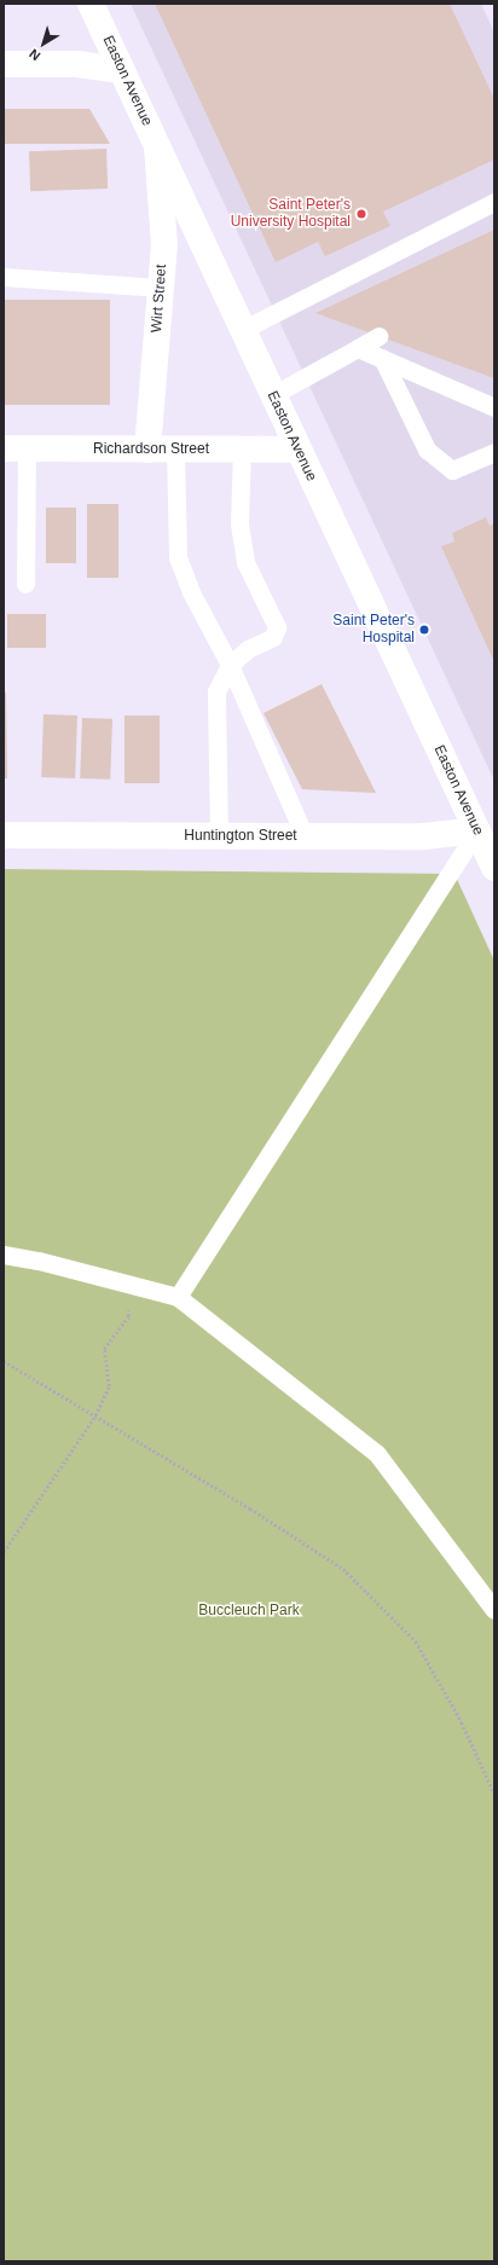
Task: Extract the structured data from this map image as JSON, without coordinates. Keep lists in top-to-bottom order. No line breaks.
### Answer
{"streets":{"street":["Easton Avenue","Wirt Street","Richardson Street","Huntington Street"]},"crossings":[["Easton Avenue","Wirt Street"],["Easton Avenue","Richardson Street"],["Easton Avenue","Huntington Street"],["Wirt Street","Richardson Street"]],"parks":["Buccleuch Park"],"places":["Saint Peter's University Hospital","Saint Peter's Hospital"],"north":"bottom left"}
